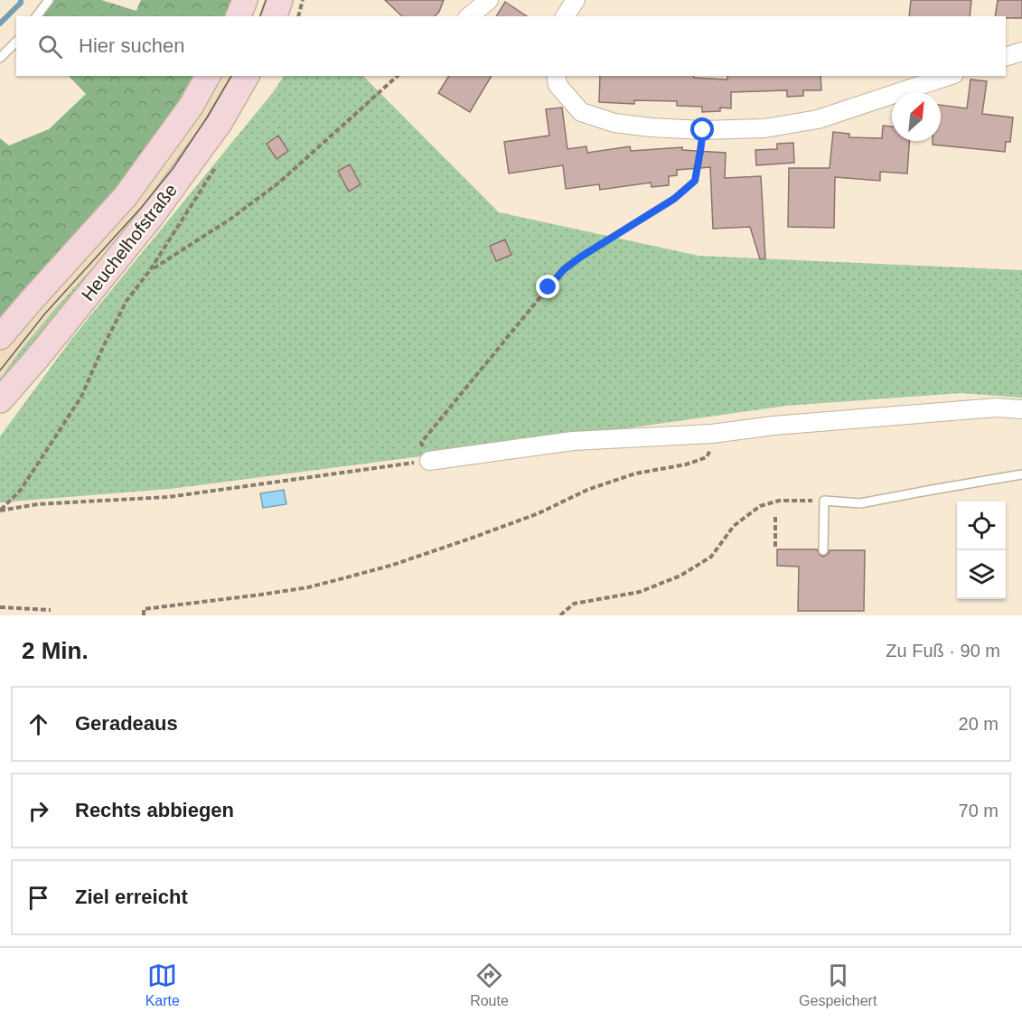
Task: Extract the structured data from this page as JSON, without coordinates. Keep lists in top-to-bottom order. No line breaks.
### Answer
{"streets":{"main road":["Heuchelhofstraße"]},"north":"top right","page":{"search":"Hier suchen","heading":["2 Min.","Zu Fuß · 90 m"],"list":[["Geradeaus","20 m"],["Rechts abbiegen","70 m"],"Ziel erreicht"],"nav":["Karte","Route","Gespeichert"]}}
